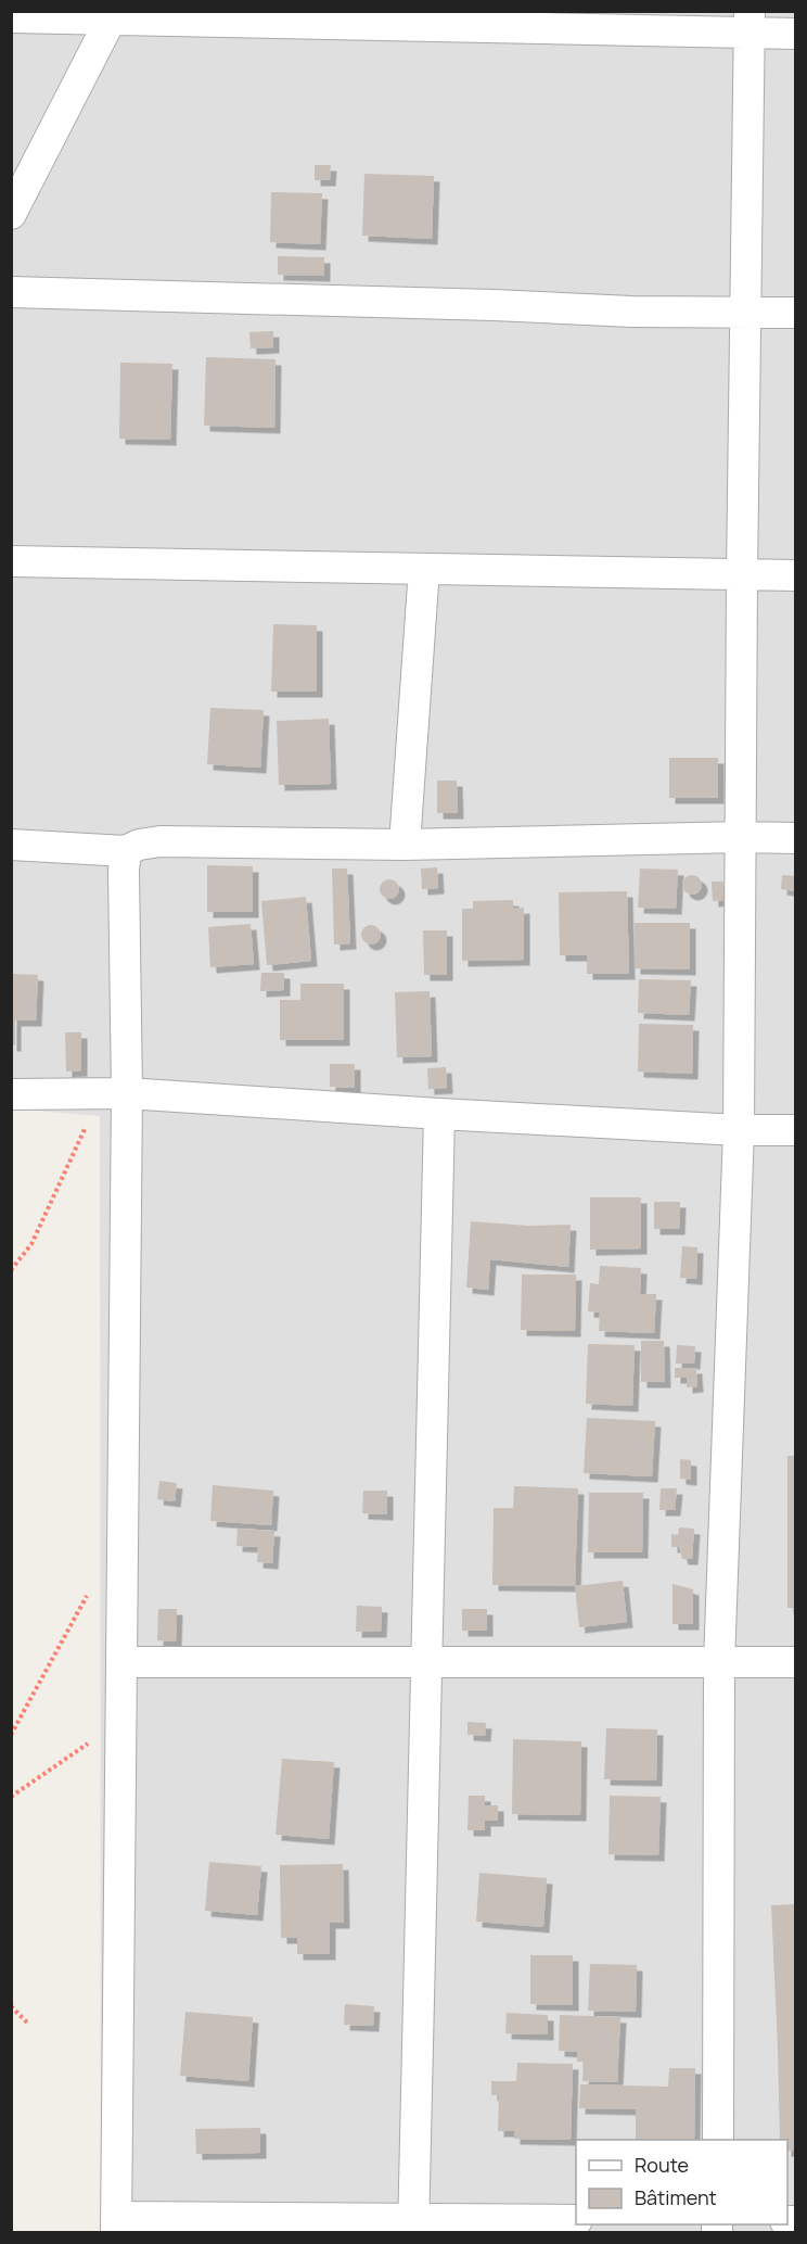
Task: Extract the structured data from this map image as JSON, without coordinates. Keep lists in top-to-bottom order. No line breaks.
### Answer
{"legend":["Route","Bâtiment"]}
